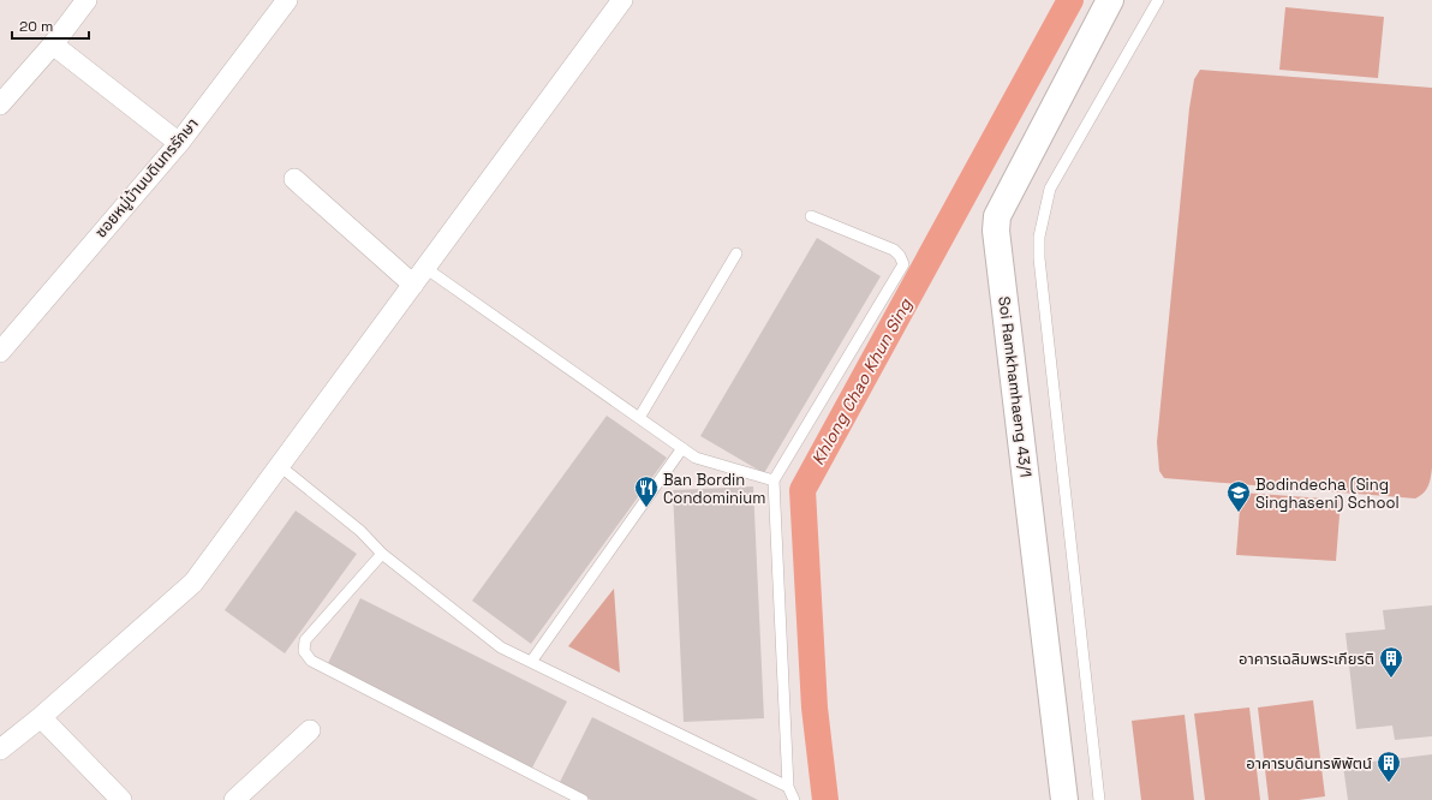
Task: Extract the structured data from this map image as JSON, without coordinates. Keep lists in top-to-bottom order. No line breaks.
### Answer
{"streets":{"street":["ซอยหมู่บ้านบดินทรรักษา","Soi Ramkhamhaeng 43/1"]},"water":["Khlong Chao Khun Sing"],"places":{"restaurant":["Ban Bordin Condominium"],"school or university":["Bodindecha (Sing Singhaseni) School"],"building":["อาคารเฉลิมพระเกียรติ","อาคารบดินทรพิพัตน์"]},"scale_bar":"20 m"}
